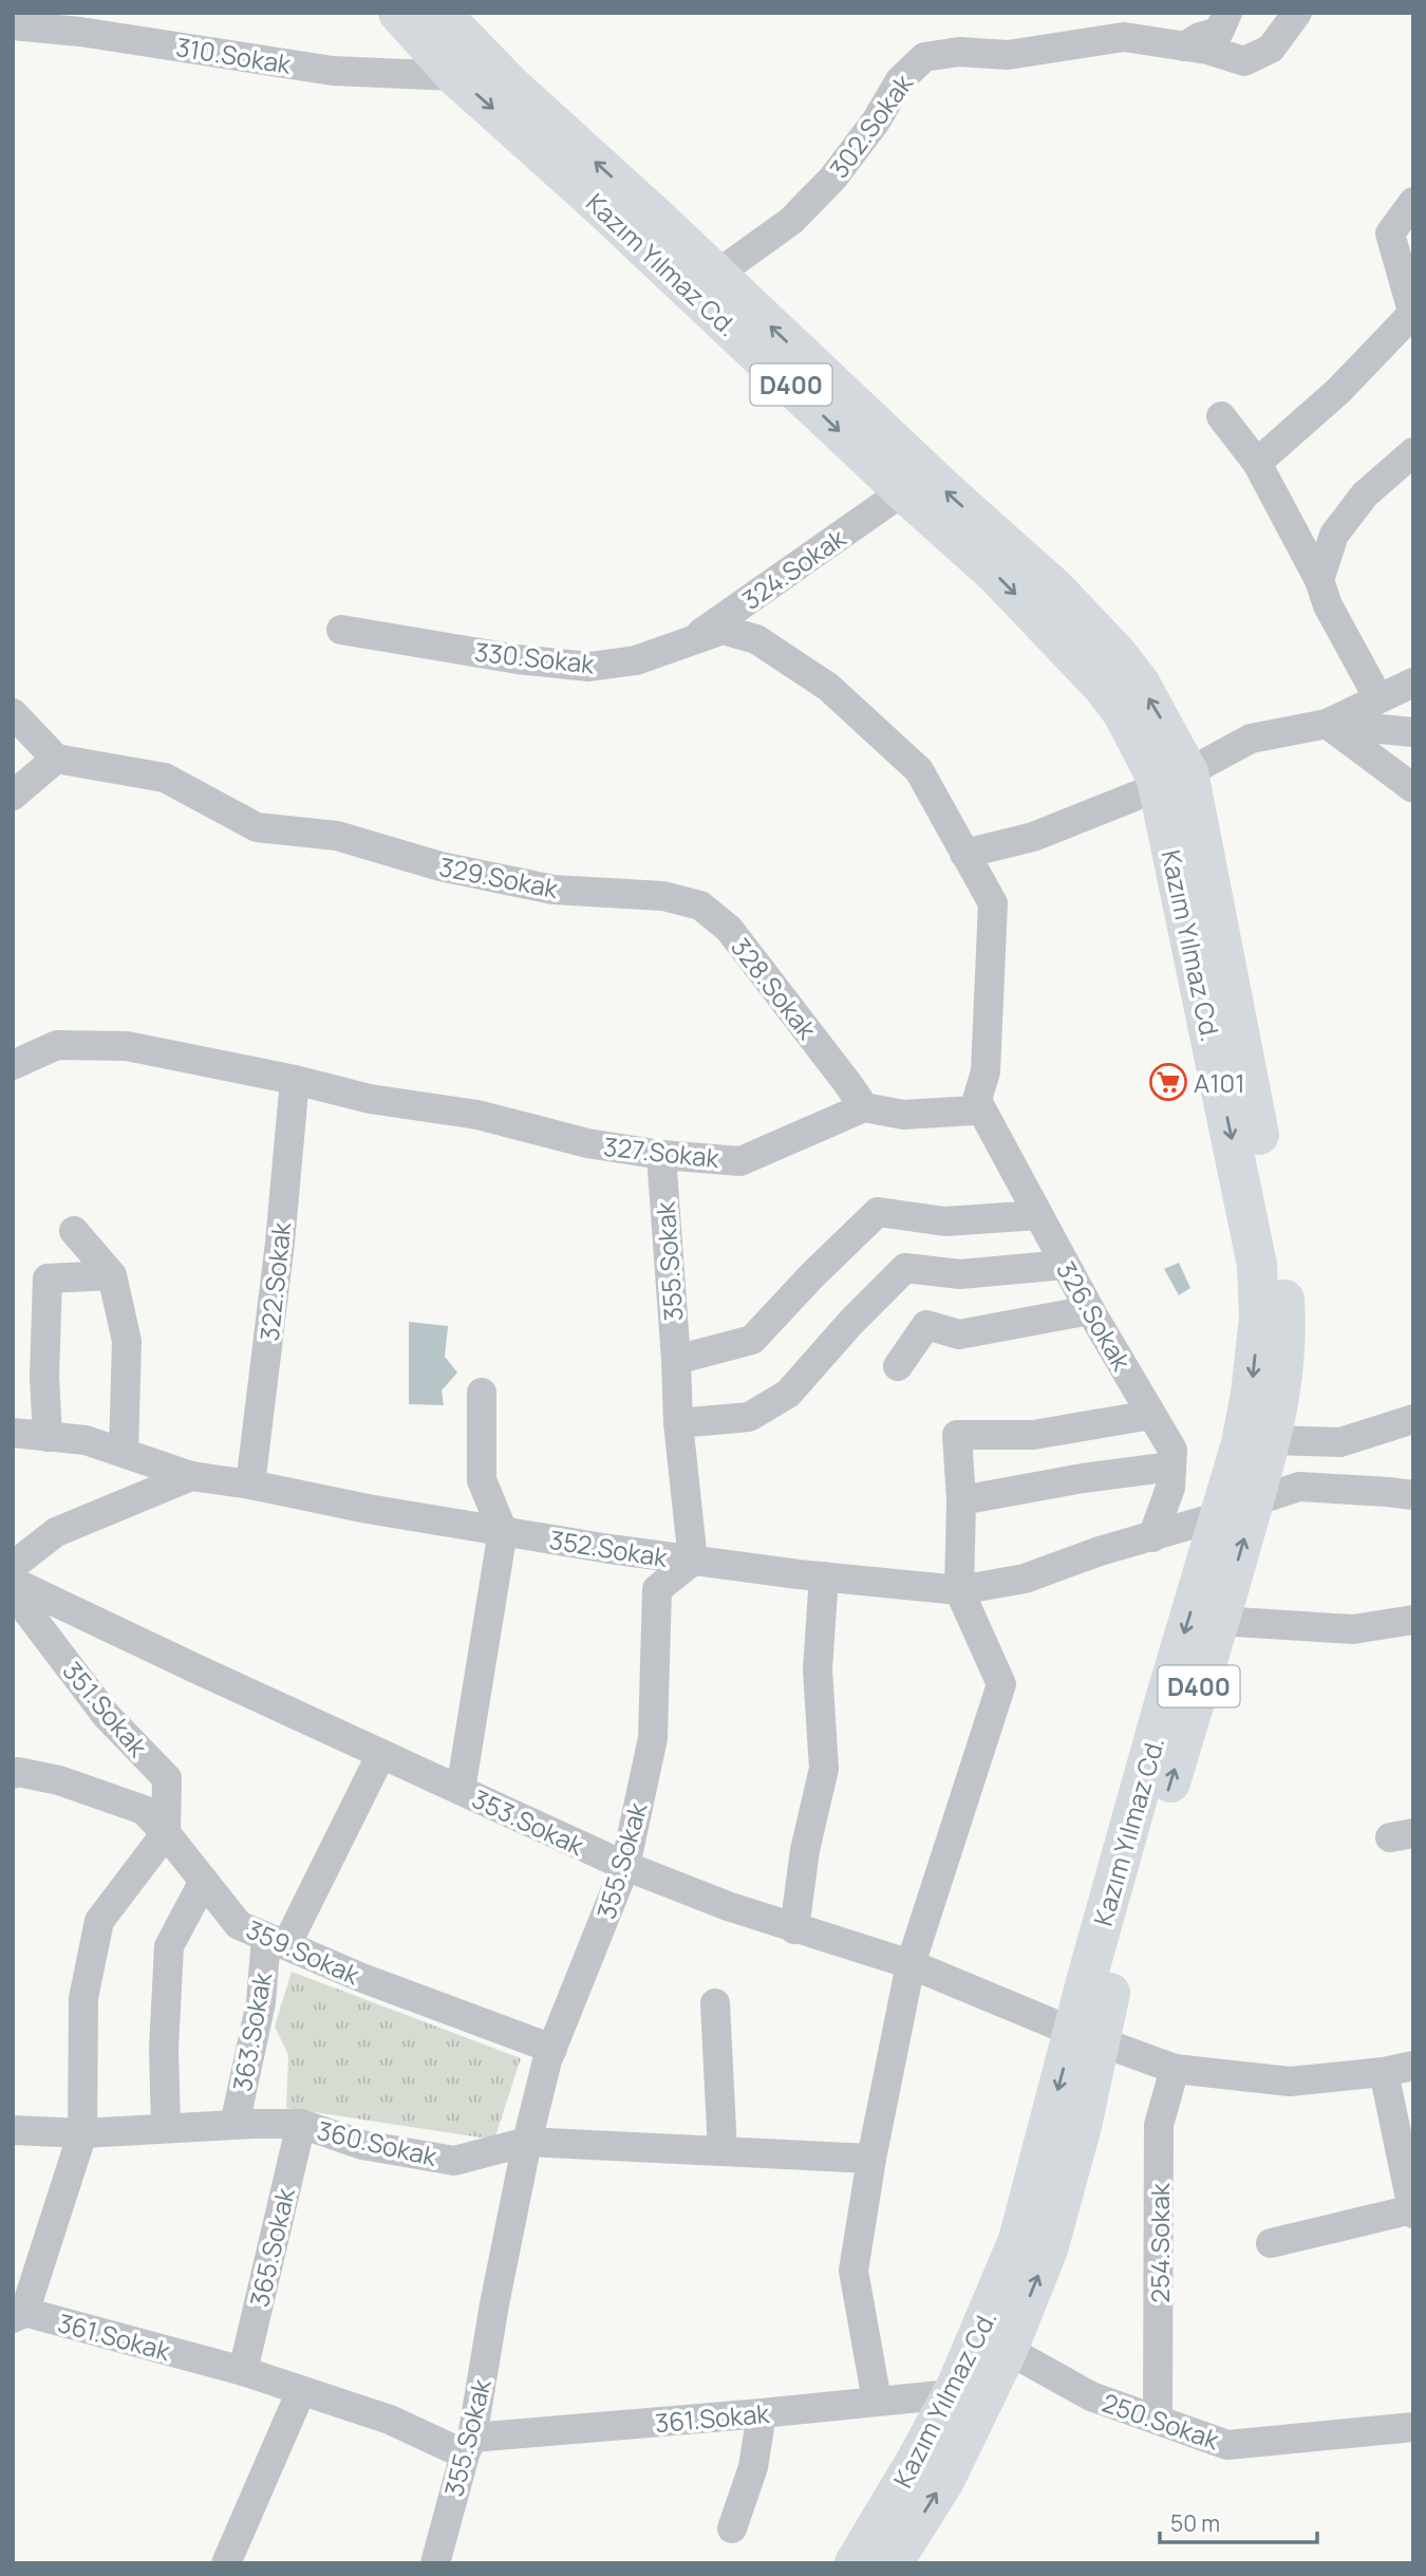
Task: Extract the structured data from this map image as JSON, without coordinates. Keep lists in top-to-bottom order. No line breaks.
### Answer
{"streets":{"highway":["Kazım Yılmaz Cd.","D400"],"street":["310.Sokak","302.Sokak","324.Sokak","330.Sokak","329.Sokak","328.Sokak","327.Sokak","355.Sokak","322.Sokak","326.Sokak","352.Sokak","351.Sokak","353.Sokak","359.Sokak","363.Sokak","360.Sokak","254.Sokak","365.Sokak","361.Sokak","250.Sokak"]},"crossings":[["310.Sokak","Kazım Yılmaz Cd."],["302.Sokak","Kazım Yılmaz Cd."],["Kazım Yılmaz Cd.","324.Sokak"],["Kazım Yılmaz Cd.","352.Sokak"],["Kazım Yılmaz Cd.","353.Sokak"],["Kazım Yılmaz Cd.","361.Sokak"],["Kazım Yılmaz Cd.","250.Sokak"],["324.Sokak","330.Sokak"],["329.Sokak","328.Sokak"],["328.Sokak","327.Sokak"],["327.Sokak","355.Sokak"],["327.Sokak","322.Sokak"],["355.Sokak","352.Sokak"],["355.Sokak","353.Sokak"],["355.Sokak","359.Sokak"],["355.Sokak","360.Sokak"],["355.Sokak","361.Sokak"],["322.Sokak","352.Sokak"],["326.Sokak","352.Sokak"],["351.Sokak","359.Sokak"],["353.Sokak","254.Sokak"],["359.Sokak","363.Sokak"],["363.Sokak","360.Sokak"],["360.Sokak","365.Sokak"],["254.Sokak","250.Sokak"],["365.Sokak","361.Sokak"]],"places":{"supermarket":["A101"]},"scale_bar":"50 m"}
